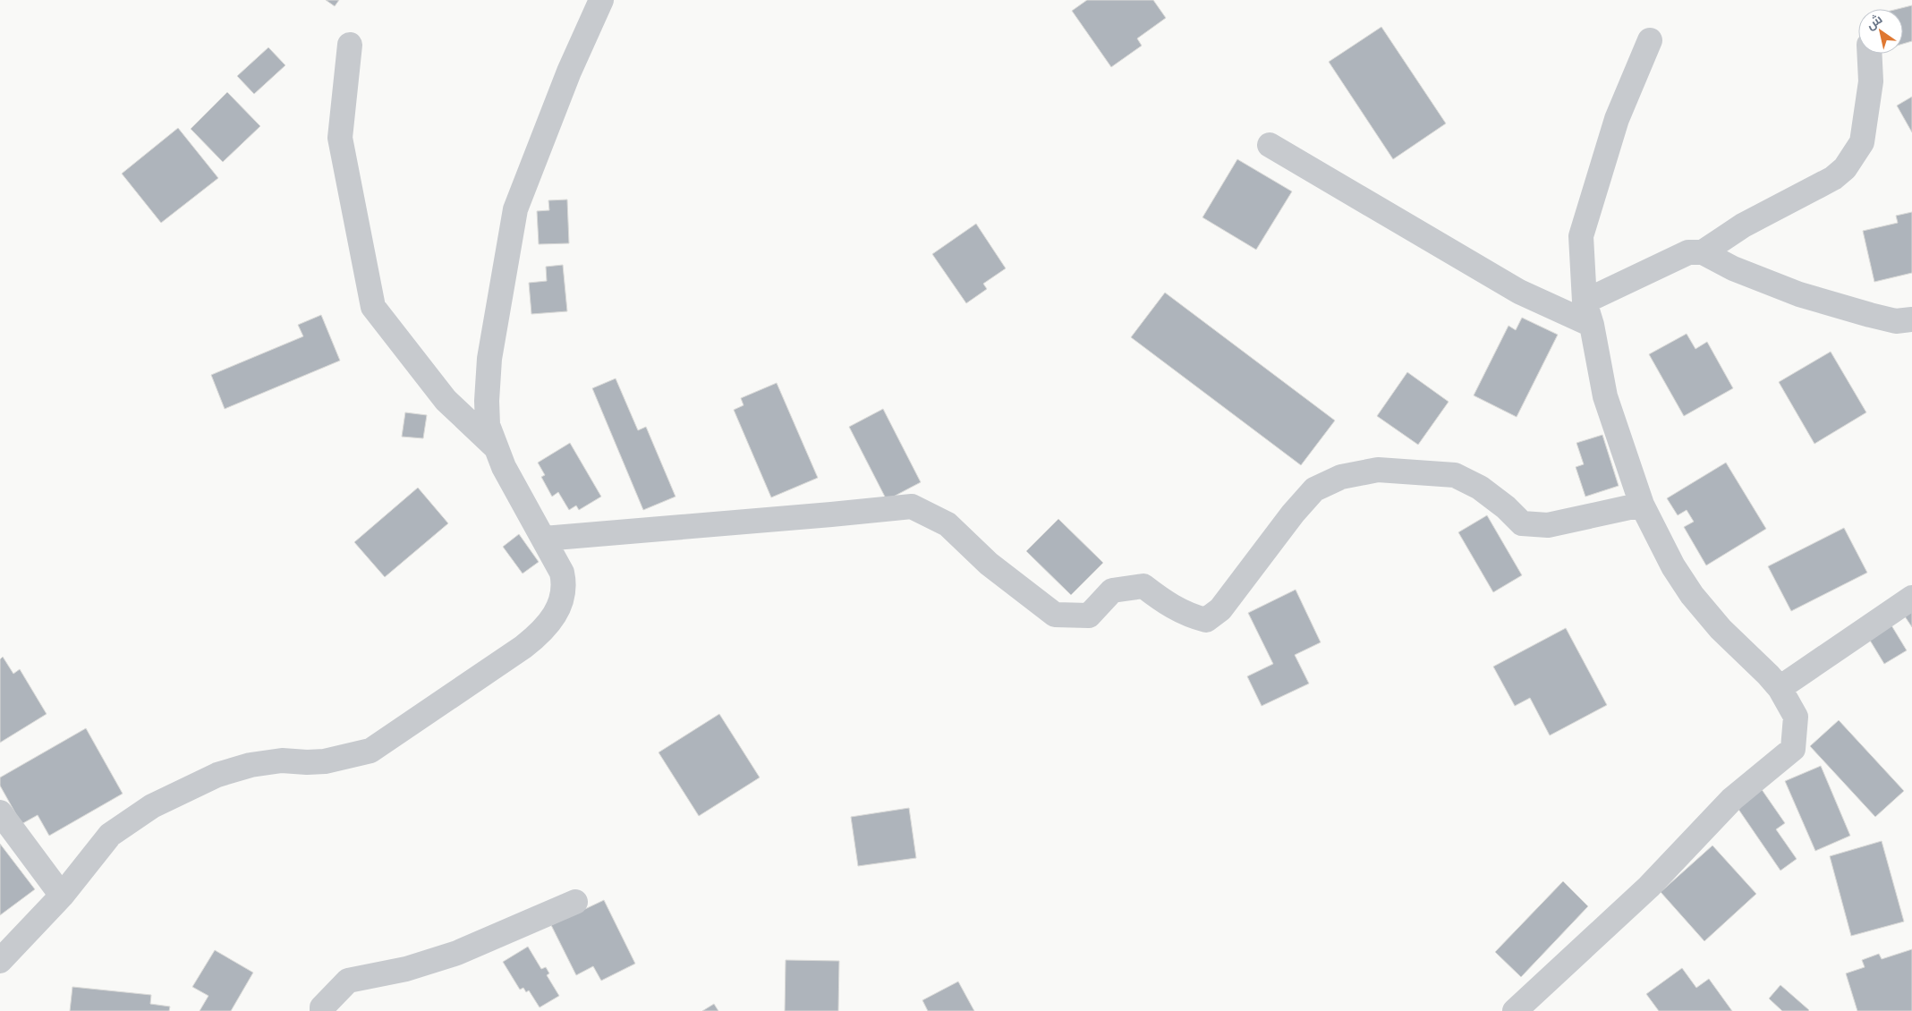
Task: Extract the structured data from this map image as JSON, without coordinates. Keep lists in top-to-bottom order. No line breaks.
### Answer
{"north":"top left"}
